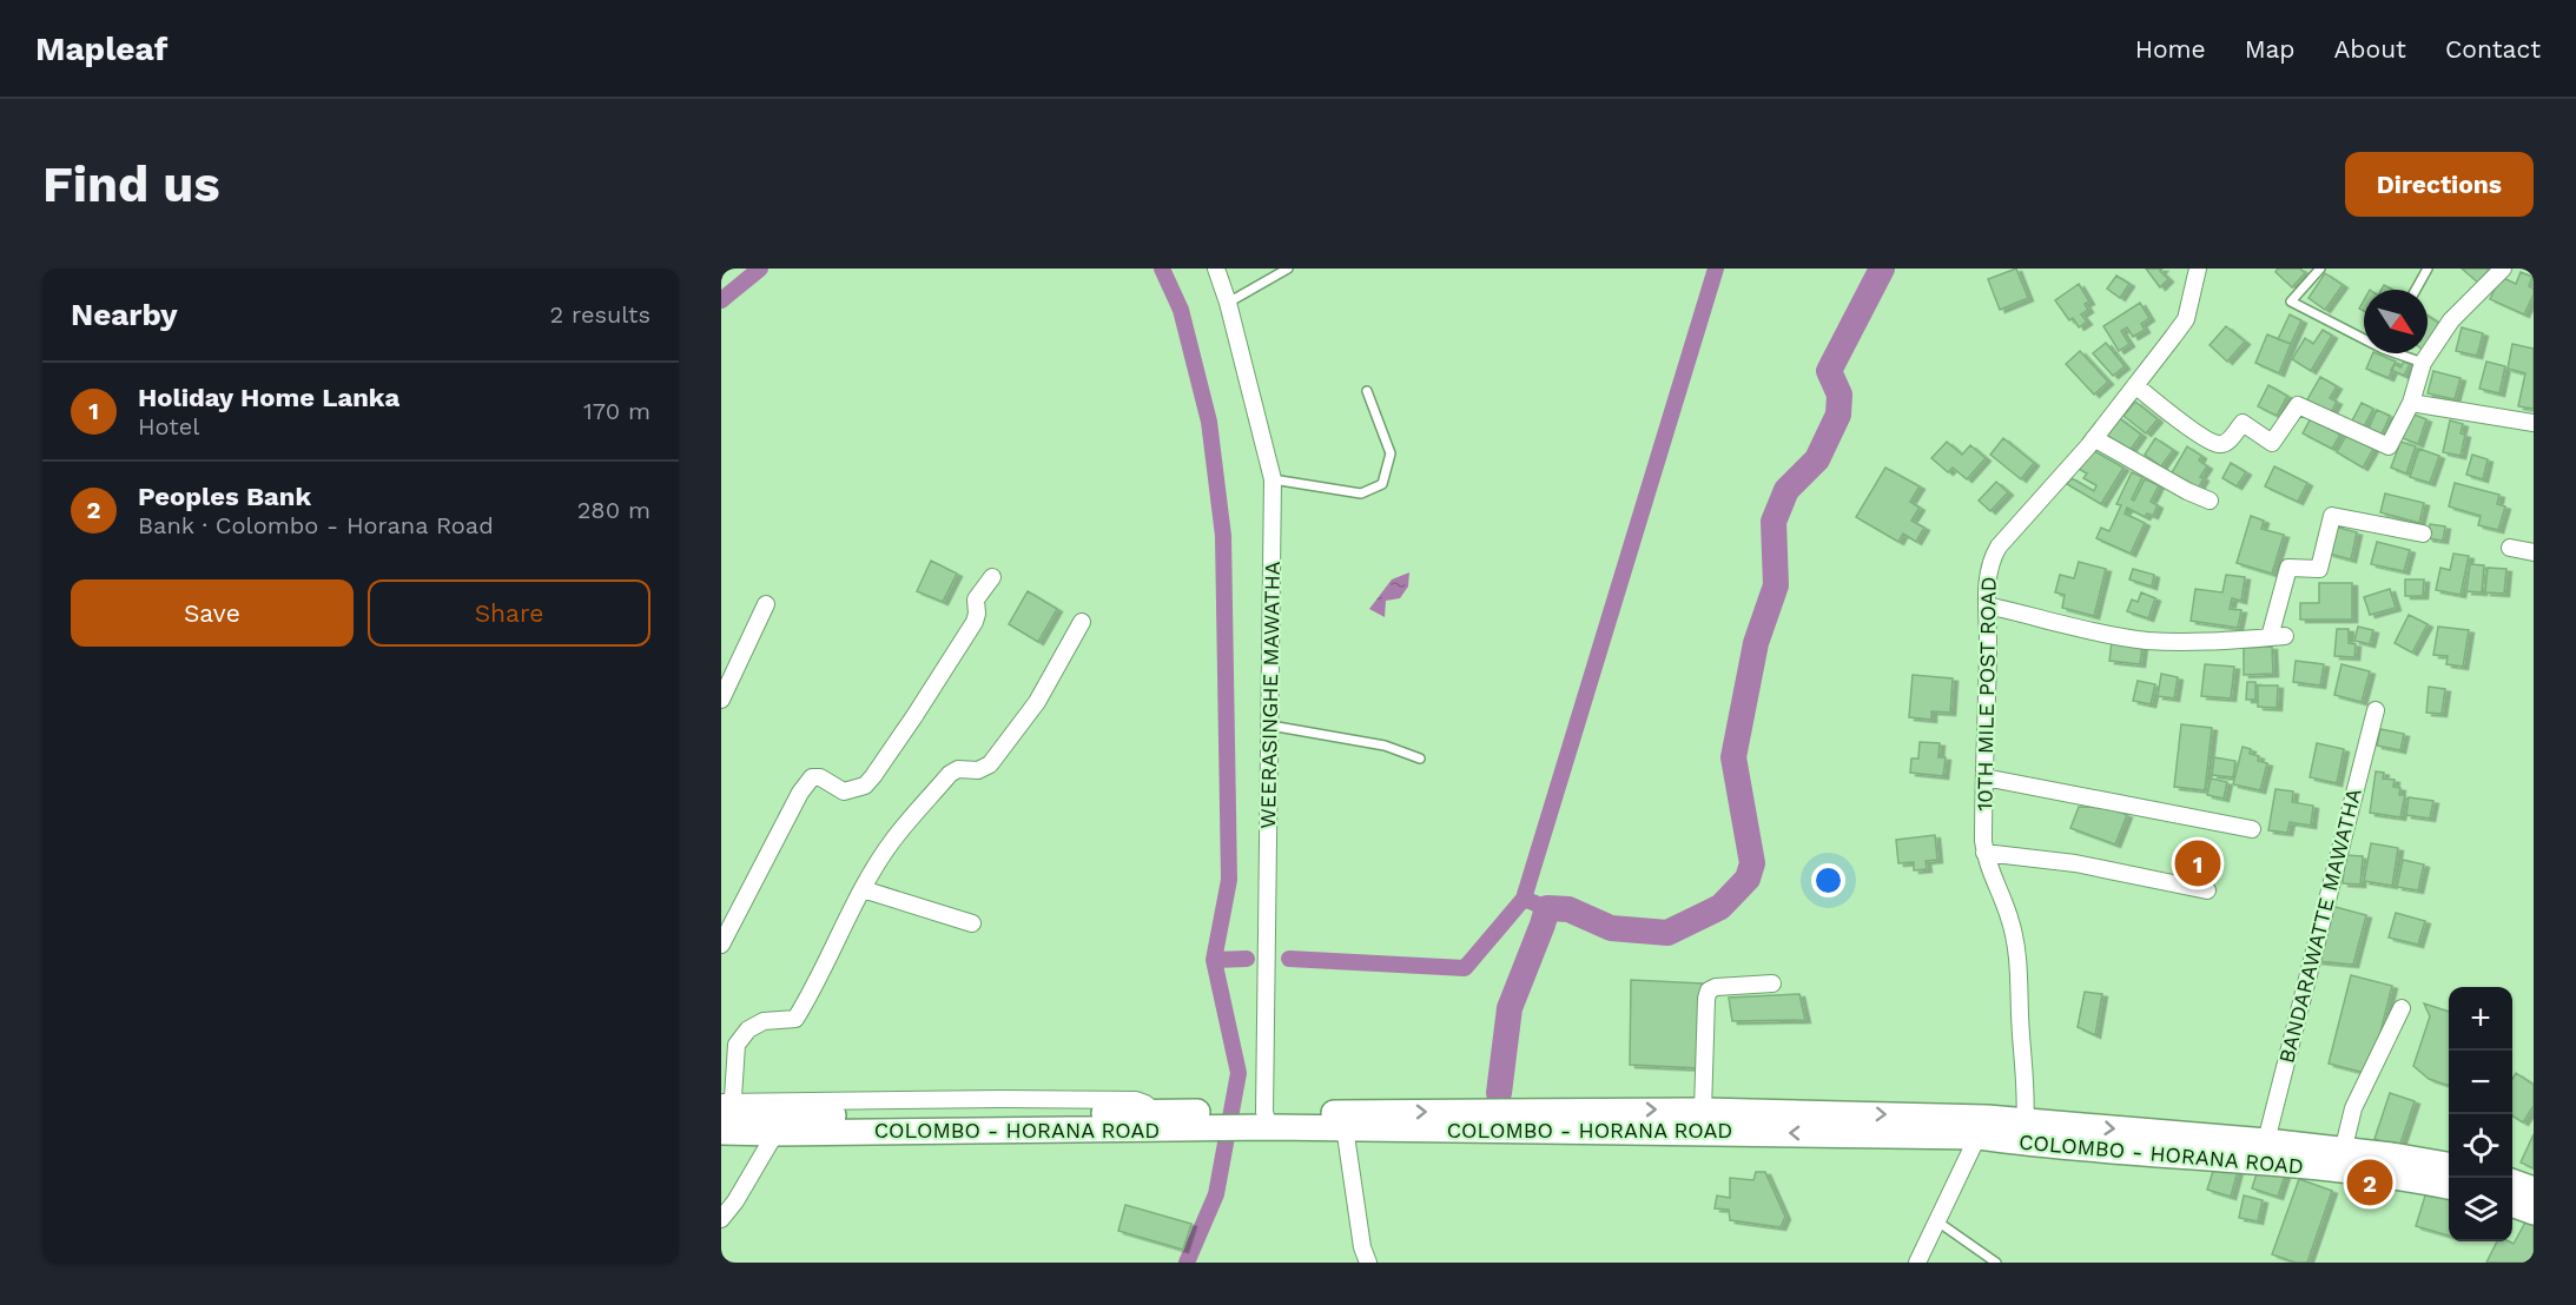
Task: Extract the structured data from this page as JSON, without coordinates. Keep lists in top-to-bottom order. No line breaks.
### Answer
{"streets":{"main road":["COLOMBO - HORANA ROAD"],"street":["10TH MILE POST ROAD","WEERASINGHE MAWATHA","BANDARAWATTE MAWATHA"]},"crossings":[["10TH MILE POST ROAD","COLOMBO - HORANA ROAD"],["WEERASINGHE MAWATHA","COLOMBO - HORANA ROAD"],["BANDARAWATTE MAWATHA","COLOMBO - HORANA ROAD"]],"north":"bottom right","page":{"header":"Mapleaf","nav":["Home","Map","About","Contact"],"buttons":["Directions",["Save","Share"]],"title":"Find us","heading":["Nearby","2 results"],"list":[{"mark":"1","name":"Holiday Home Lanka","note":"Hotel","value":"170 m"},{"mark":"2","name":"Peoples Bank","note":"Bank · Colombo - Horana Road","value":"280 m"}],"pins":["1","2"],"map_buttons":["+","−"]}}
